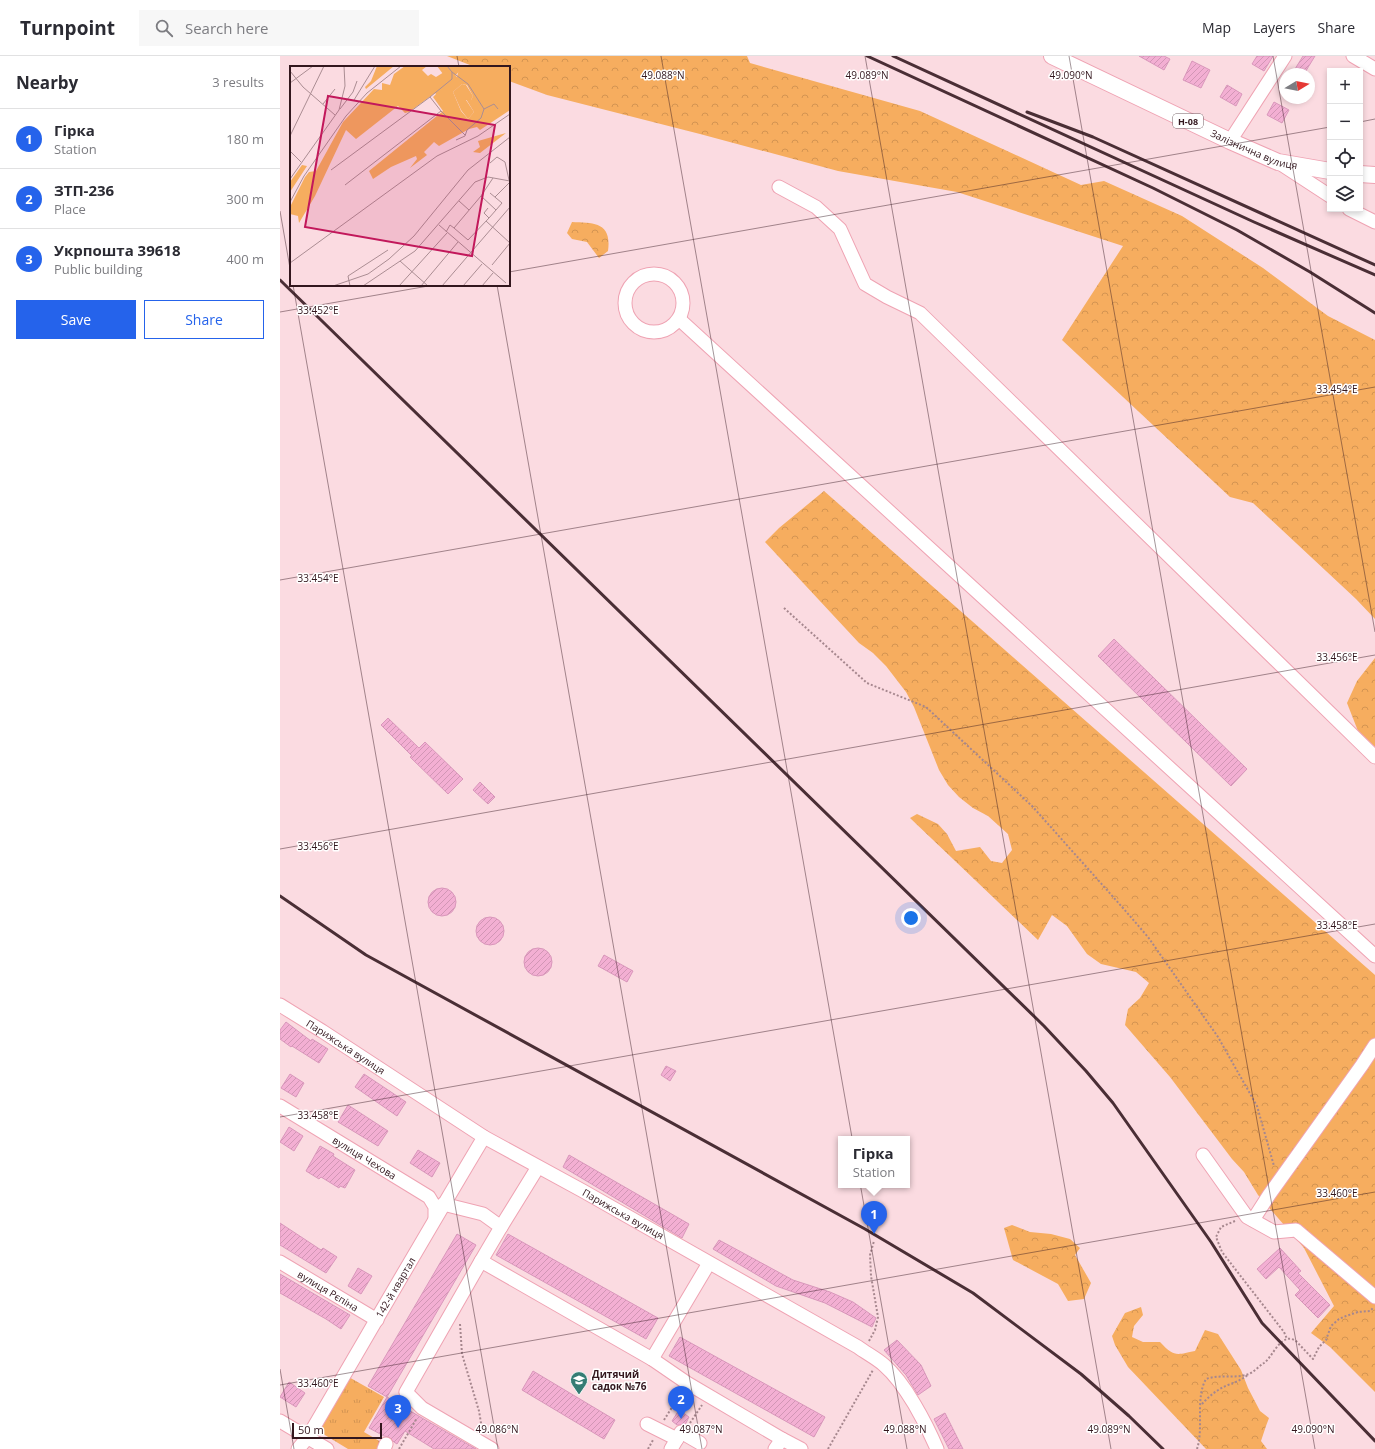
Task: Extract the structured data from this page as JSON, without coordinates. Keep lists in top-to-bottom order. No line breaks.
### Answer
{"streets":{"main road":["Н-08","Залізнична вулиця"],"street":["Парижська вулиця","вулиця Чехова","142-й квартал","вулиця Рєпіна"]},"crossings":[["Парижська вулиця","142-й квартал"],["вулиця Чехова","142-й квартал"],["142-й квартал","вулиця Рєпіна"]],"places":{"school or university":["Дитячий садок №76"]},"scale_bar":"50 m","north":"right","page":{"header":"Turnpoint","search":"Search here","nav":["Map","Layers","Share"],"heading":["Nearby","3 results"],"map_buttons":["+","−"],"list":[{"mark":"1","name":"Гірка","note":"Station","value":"180 m"},{"mark":"2","name":"ЗТП-236","note":"Place","value":"300 m"},{"mark":"3","name":"Укрпошта 39618","note":"Public building","value":"400 m"}],"buttons":["Save","Share"],"popup":["Гірка","Station"],"pins":["1","2","3"],"scale":"50 m"},"coordinates":["49.088°N","49.089°N","49.090°N","33.452°E","33.454°E","33.456°E","33.458°E","33.460°E","49.086°N","49.087°N"]}
